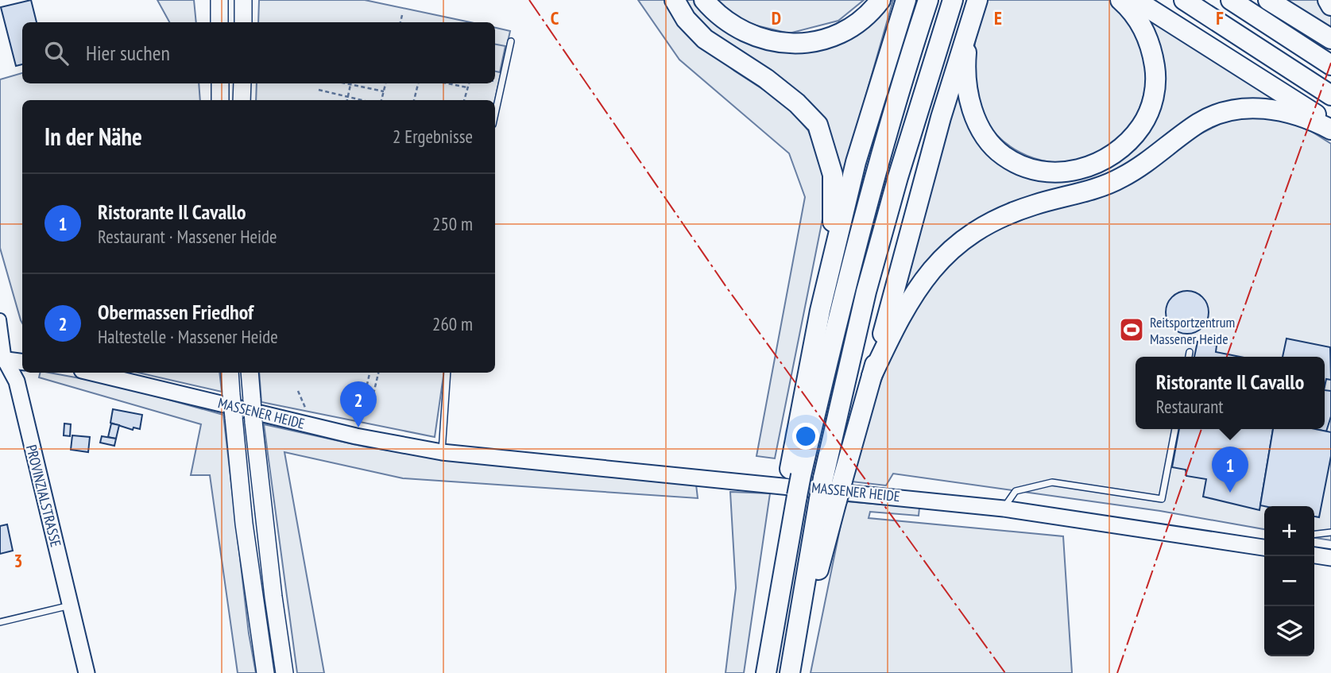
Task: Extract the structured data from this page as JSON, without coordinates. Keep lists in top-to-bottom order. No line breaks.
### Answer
{"streets":{"street":["MASSENER HEIDE","PROVINZIALSTRASSE"]},"places":{"sports":["Reitsportzentrum Massener Heide"]},"page":{"search":"Hier suchen","heading":["In der Nähe","2 Ergebnisse"],"list":[{"mark":"1","name":"Ristorante Il Cavallo","note":"Restaurant · Massener Heide","value":"250 m"},{"mark":"2","name":"Obermassen Friedhof","note":"Haltestelle · Massener Heide","value":"260 m"}],"popup":["Ristorante Il Cavallo","Restaurant"],"pins":["2","1"],"map_buttons":["+","−"]},"grid":{"columns":["C","D","E","F"],"rows":["3"]}}
